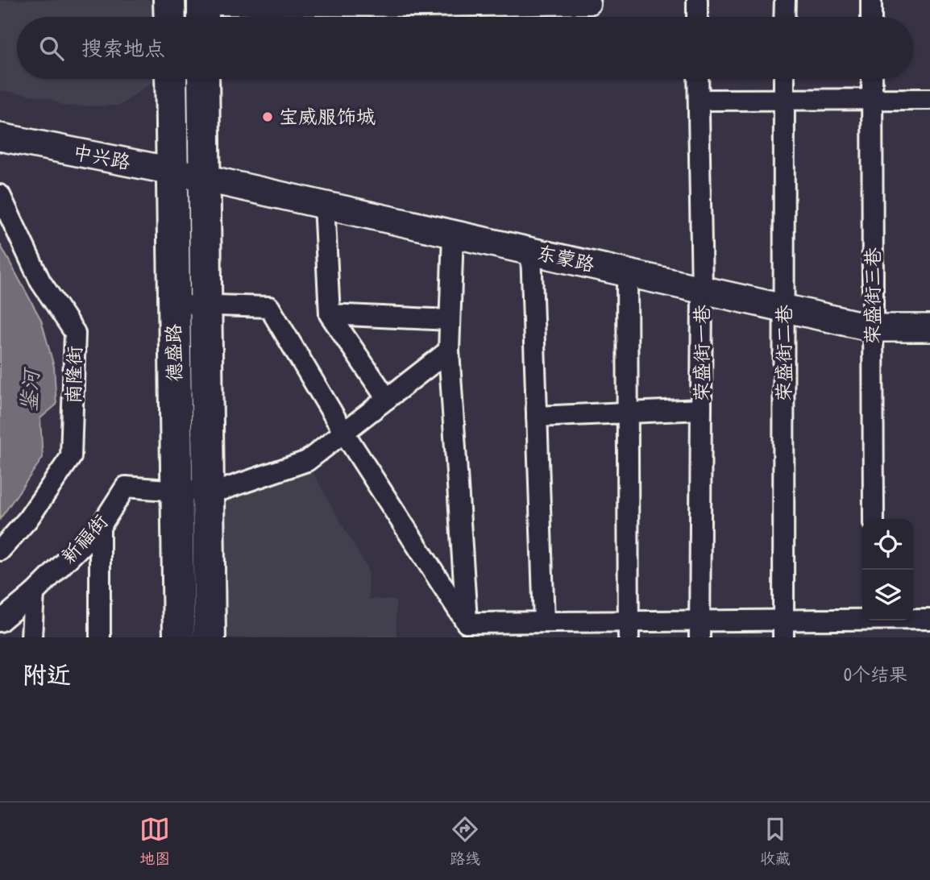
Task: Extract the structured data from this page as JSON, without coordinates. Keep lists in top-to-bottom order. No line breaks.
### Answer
{"streets":{"highway":["德盛路"],"street":["中兴路","东蒙路","荣盛街三巷","荣盛街一巷","荣盛街二巷","南隆街","新福街"]},"crossings":[["中兴路","东蒙路"],["中兴路","德盛路"],["东蒙路","荣盛街三巷"],["东蒙路","荣盛街一巷"],["东蒙路","荣盛街二巷"],["德盛路","新福街"]],"water":["鉴河"],"places":["宝威服饰城"],"page":{"search":"搜索地点","heading":["附近","0个结果"],"nav":["地图","路线","收藏"]}}
